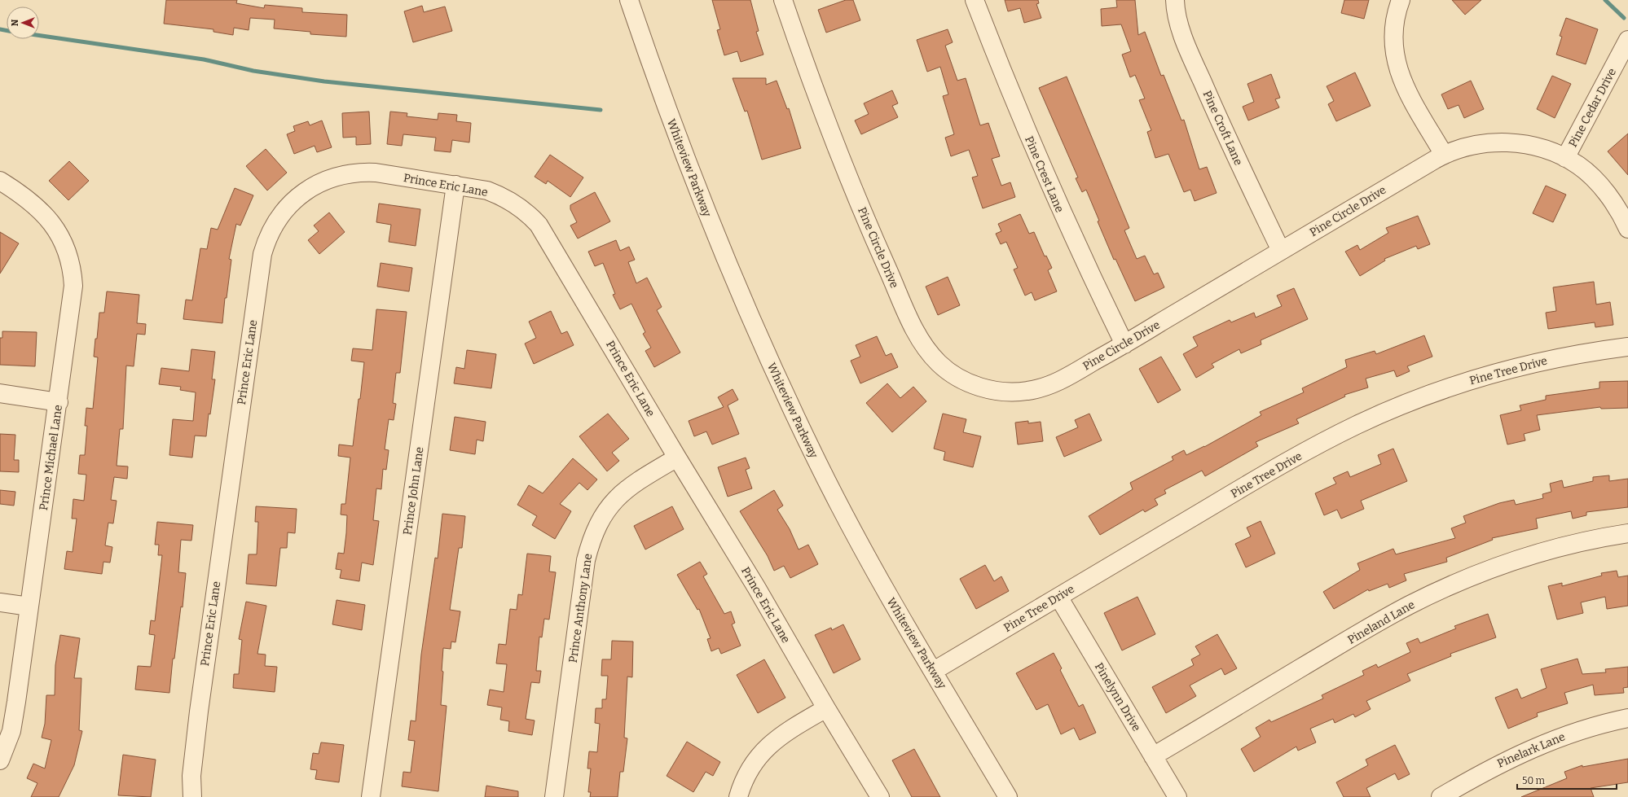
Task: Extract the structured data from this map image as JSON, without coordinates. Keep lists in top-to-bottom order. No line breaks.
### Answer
{"streets":{"street":["Pine Cedar Drive","Pine Croft Lane","Whiteview Parkway","Pine Crest Lane","Prince Eric Lane","Pine Circle Drive","Pine Tree Drive","Prince Michael Lane","Prince John Lane","Prince Anthony Lane","Pineland Lane","Pinelynn Drive","Pinelark Lane"]},"crossings":[["Pine Cedar Drive","Pine Circle Drive"],["Pine Croft Lane","Pine Circle Drive"],["Whiteview Parkway","Pine Tree Drive"],["Pine Crest Lane","Pine Circle Drive"],["Prince Eric Lane","Prince John Lane"],["Prince Eric Lane","Prince Anthony Lane"],["Pine Tree Drive","Pinelynn Drive"],["Pineland Lane","Pinelynn Drive"]],"scale_bar":"50 m","north":"left"}
